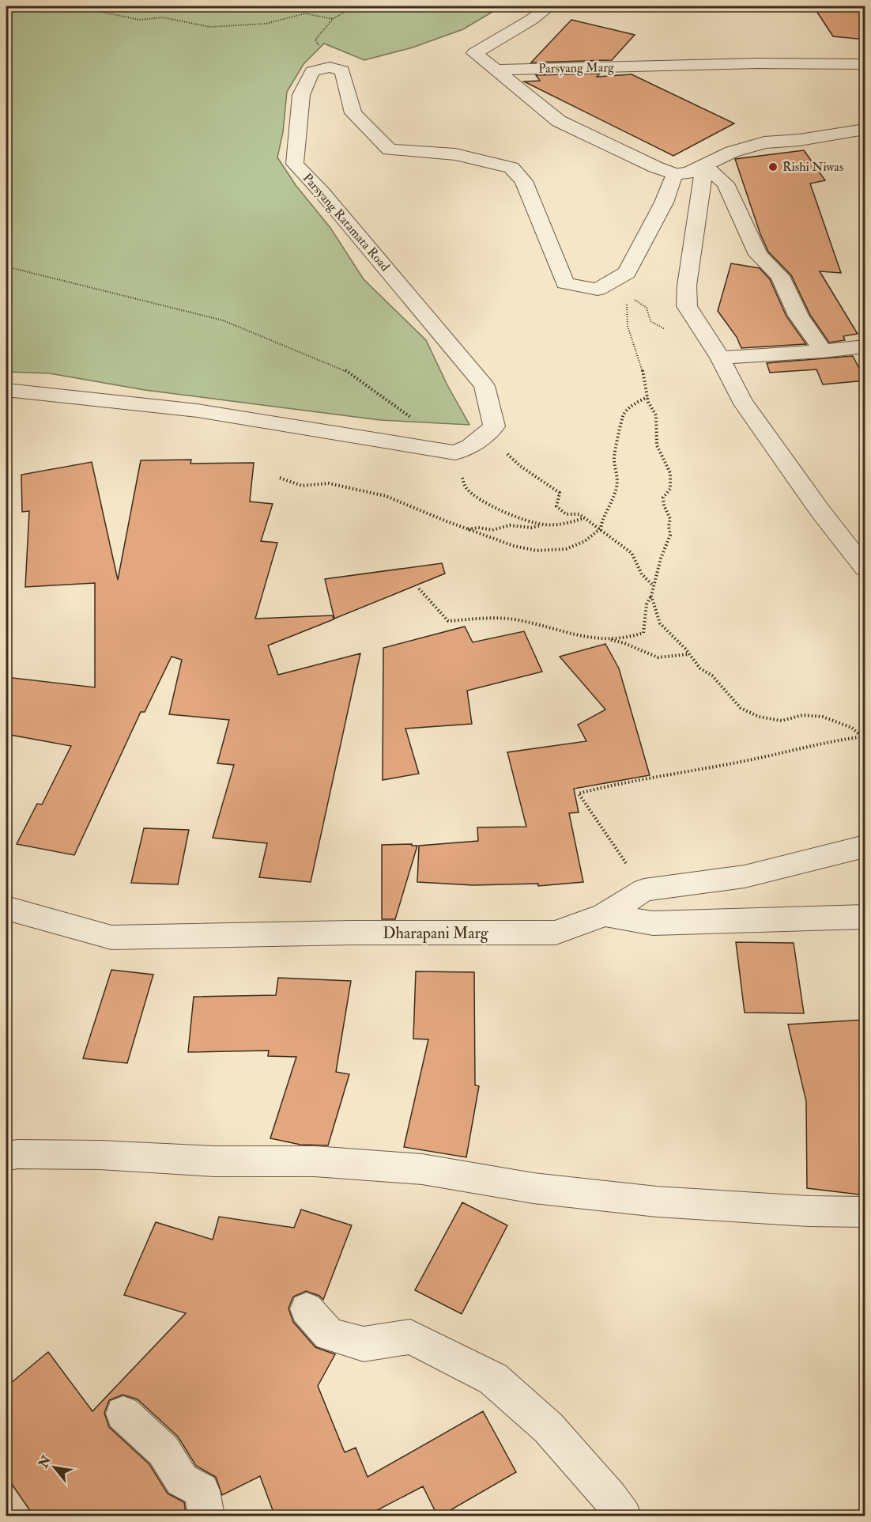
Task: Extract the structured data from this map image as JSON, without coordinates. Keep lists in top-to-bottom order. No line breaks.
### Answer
{"streets":{"street":["Parsyang Marg","Parsyang Ratamata Road","Dharapani Marg"]},"places":["Rishi Niwas"],"north":"top left"}
